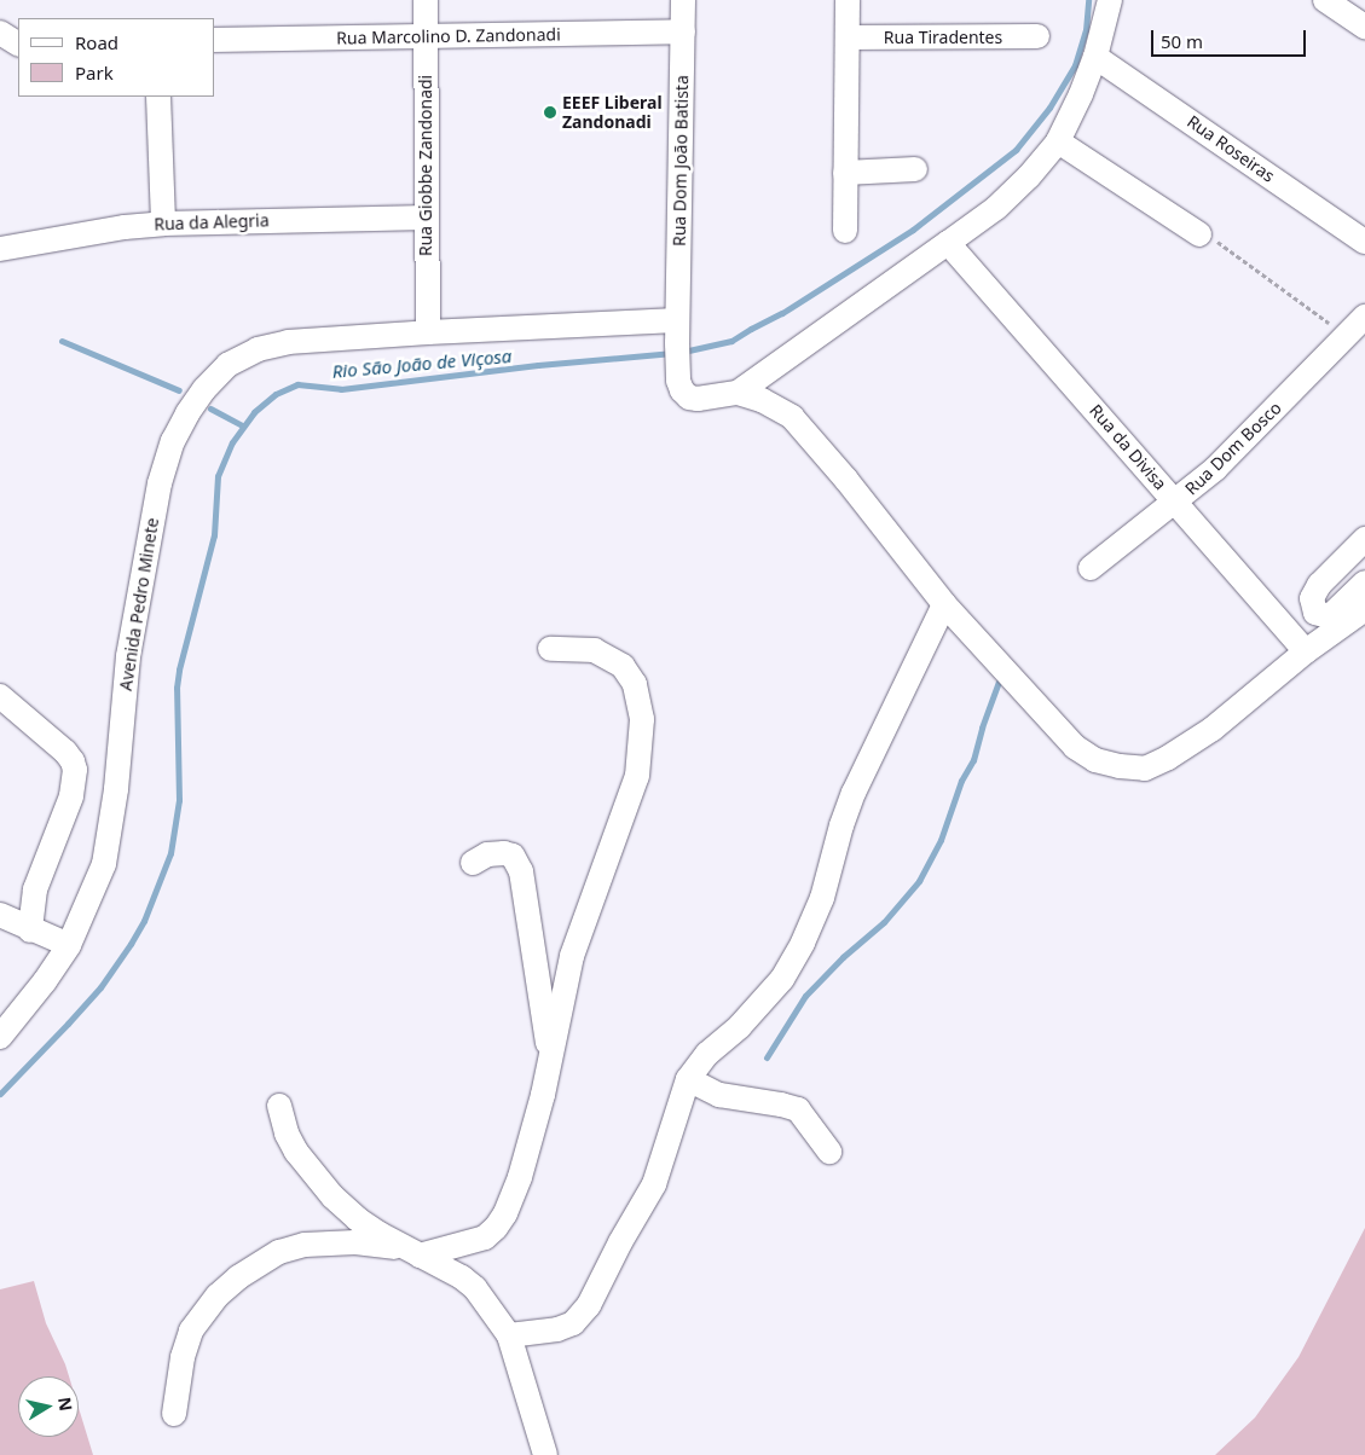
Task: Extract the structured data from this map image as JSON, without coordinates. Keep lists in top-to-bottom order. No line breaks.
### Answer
{"streets":{"street":["Rua Marcolino D. Zandonadi","Rua Tiradentes","Rua Roseiras","Rua Dom João Batista","Rua Giobbe Zandonadi","Rua da Alegria","Rua da Divisa","Rua Dom Bosco","Avenida Pedro Minete"]},"crossings":[["Rua Marcolino D. Zandonadi","Rua Dom João Batista"],["Rua Marcolino D. Zandonadi","Rua Giobbe Zandonadi"],["Rua Dom João Batista","Avenida Pedro Minete"],["Rua Giobbe Zandonadi","Rua da Alegria"],["Rua Giobbe Zandonadi","Avenida Pedro Minete"],["Rua da Divisa","Rua Dom Bosco"]],"water":["Rio São João de Viçosa"],"places":["EEEF Liberal Zandonadi"],"legend":["Road","Park"],"scale_bar":"50 m","north":"right"}
